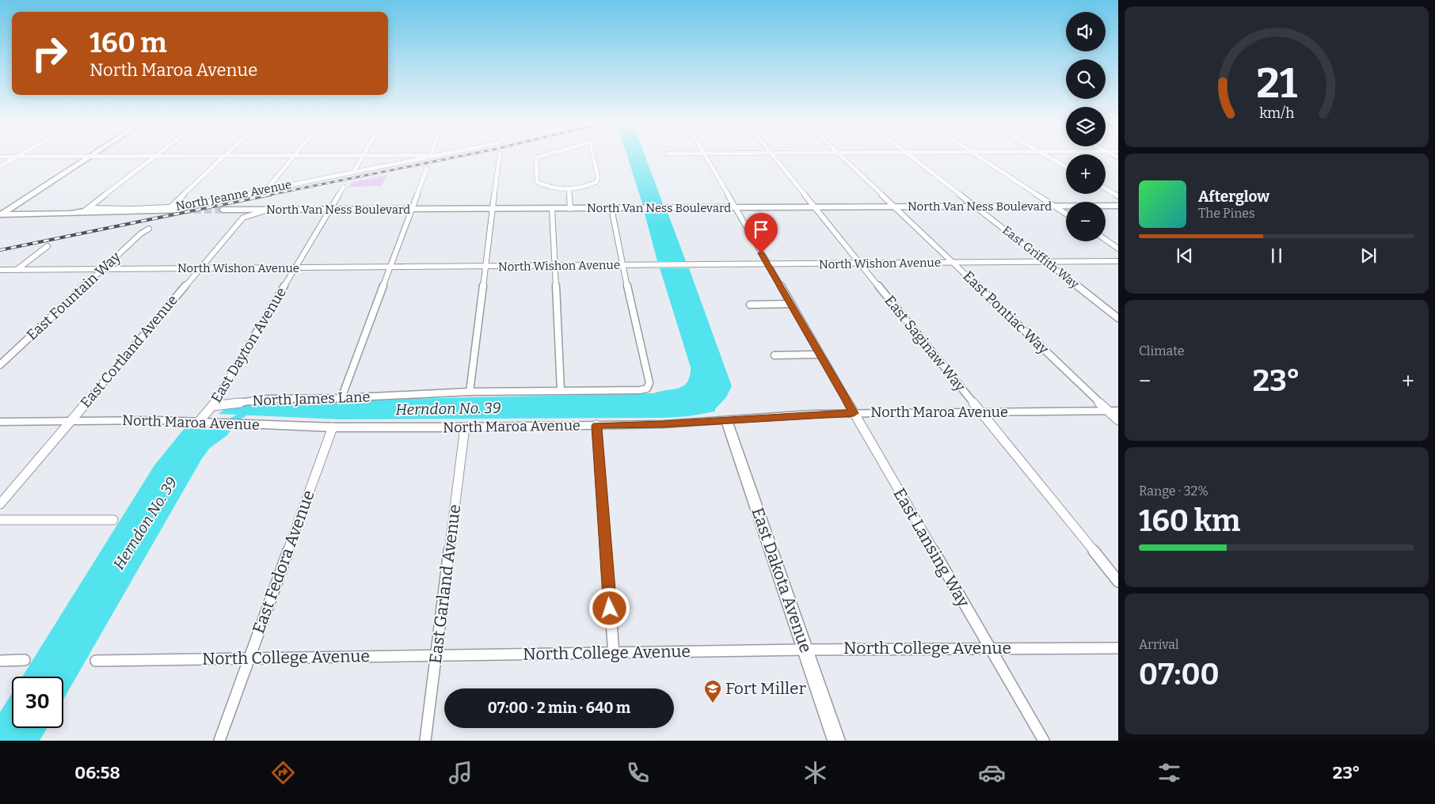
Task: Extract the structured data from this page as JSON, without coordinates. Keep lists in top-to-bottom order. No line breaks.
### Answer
{"streets":{"street":["North Jeanne Avenue","North Van Ness Boulevard","East Griffith Way","North Wishon Avenue","East Fountain Way","East Pontiac Way","East Saginaw Way","East Dayton Avenue","East Cortland Avenue","North James Lane","North Maroa Avenue","East Lansing Way","East Fedora Avenue","East Dakota Avenue","East Garland Avenue","North College Avenue"]},"crossings":[["North Van Ness Boulevard","East Griffith Way"],["North Van Ness Boulevard","East Pontiac Way"],["North Van Ness Boulevard","East Saginaw Way"],["North Van Ness Boulevard","East Dayton Avenue"],["North Van Ness Boulevard","East Cortland Avenue"],["North Van Ness Boulevard","East Lansing Way"],["East Griffith Way","North Wishon Avenue"],["North Wishon Avenue","East Fountain Way"],["North Wishon Avenue","East Pontiac Way"],["North Wishon Avenue","East Saginaw Way"],["North Wishon Avenue","East Dayton Avenue"],["North Wishon Avenue","East Cortland Avenue"],["North Wishon Avenue","North James Lane"],["North Wishon Avenue","East Lansing Way"],["East Pontiac Way","North Maroa Avenue"],["East Saginaw Way","North Maroa Avenue"],["East Dayton Avenue","North James Lane"],["East Dayton Avenue","North Maroa Avenue"],["East Cortland Avenue","North Maroa Avenue"],["North Maroa Avenue","East Lansing Way"],["North Maroa Avenue","East Fedora Avenue"],["North Maroa Avenue","East Dakota Avenue"],["North Maroa Avenue","East Garland Avenue"],["East Lansing Way","North College Avenue"],["East Fedora Avenue","North College Avenue"],["East Dakota Avenue","North College Avenue"],["East Garland Avenue","North College Avenue"]],"water":["Herndon No. 39"],"places":{"school or university":["Fort Miller"]},"page":{"map_buttons":["+","−"],"turn":["160 m","North Maroa Avenue"],"song":["Afterglow","The Pines"],"tile":["Climate",["Range · 32%","160 km"],["Arrival","07:00"]],"heat":["−","23°","+"],"limit":"30","trip":"07:00 · 2 min · 640 m","tabs":["06:58","23°"],"gauge":["21","km/h"]}}
